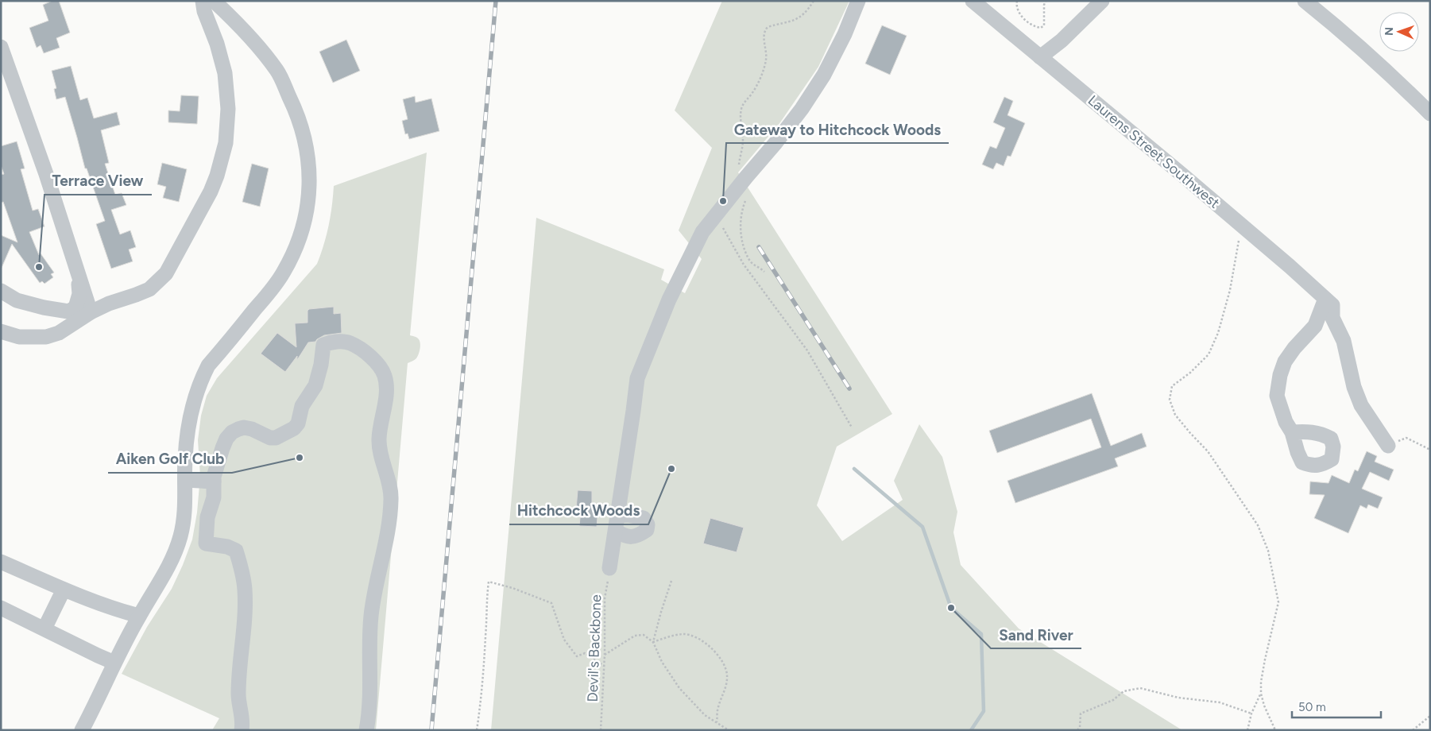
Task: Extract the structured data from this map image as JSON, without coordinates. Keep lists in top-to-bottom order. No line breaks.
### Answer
{"streets":{"street":["Laurens Street Southwest"],"path":["Devil's Backbone"]},"places":["Gateway to Hitchcock Woods","Terrace View","Aiken Golf Club","Hitchcock Woods","Sand River"],"scale_bar":"50 m","north":"left"}
